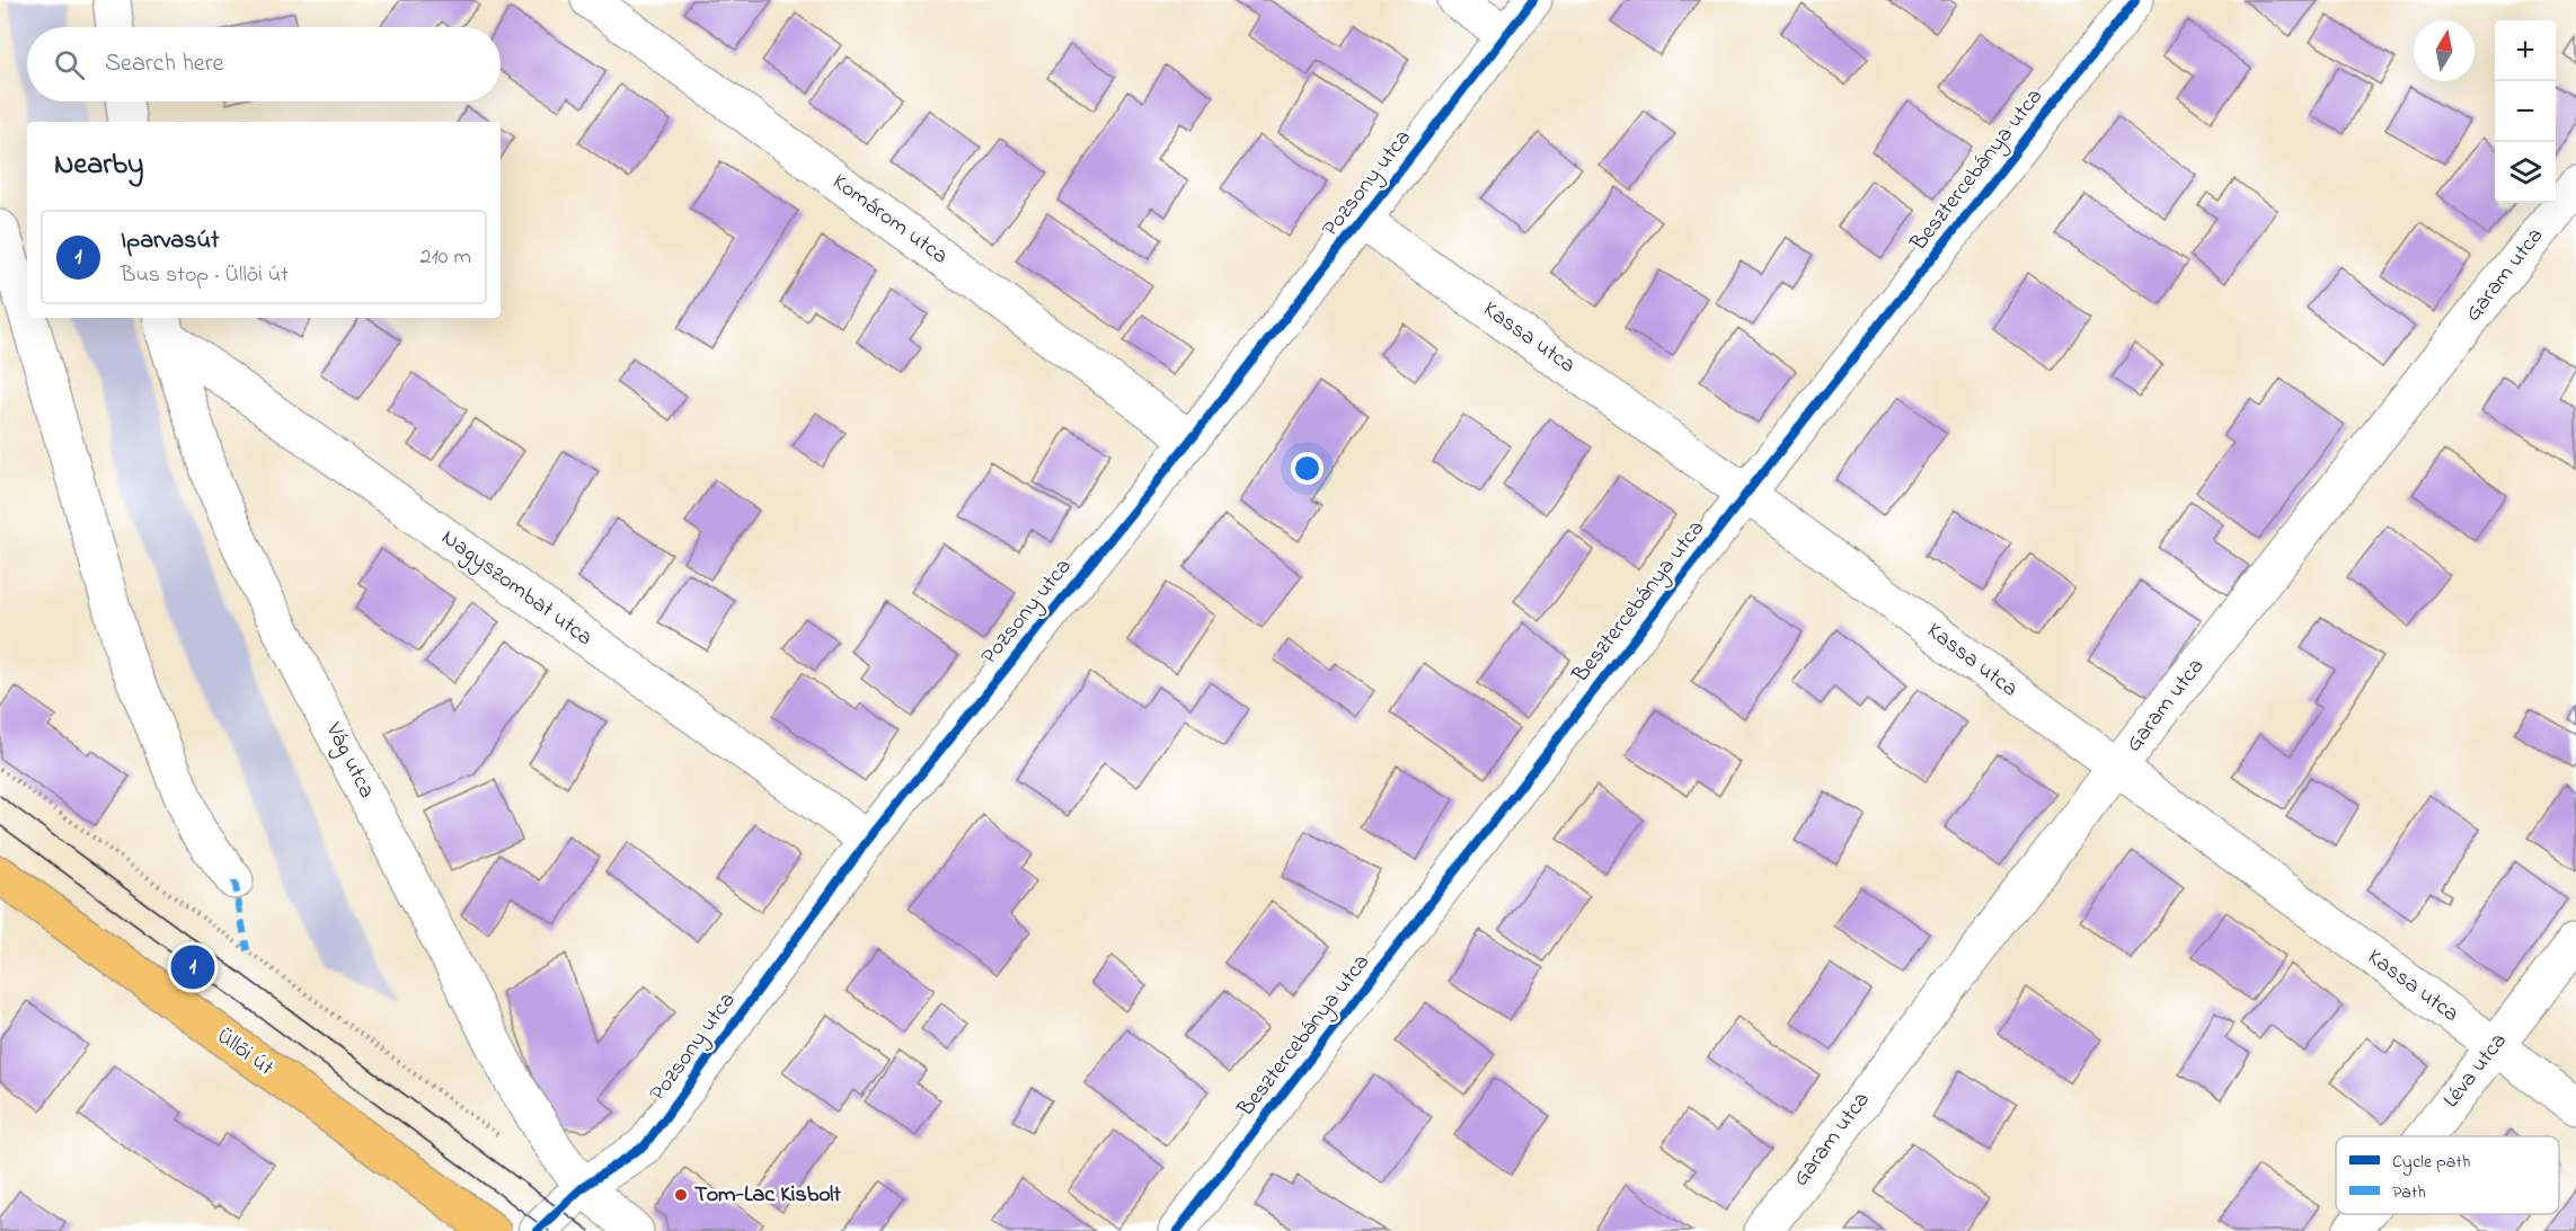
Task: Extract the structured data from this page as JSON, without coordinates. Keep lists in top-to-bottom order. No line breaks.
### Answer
{"streets":{"main road":["Üllői út"],"street":["Besztercebánya utca","Pozsony utca","Komárom utca","Garam utca","Kassa utca","Nagyszombat utca","Vág utca","Léva utca"]},"crossings":[["Besztercebánya utca","Kassa utca"],["Pozsony utca","Komárom utca"],["Pozsony utca","Kassa utca"],["Pozsony utca","Nagyszombat utca"],["Pozsony utca","Vág utca"],["Garam utca","Kassa utca"],["Kassa utca","Léva utca"],["Nagyszombat utca","Vág utca"]],"places":["Tom-Lac Kisbolt"],"legend":["Cycle path","Path"],"north":"top","page":{"map_buttons":["+","−"],"search":"Search here","heading":"Nearby","list":[{"mark":"1","name":"Iparvasút","note":"Bus stop · Üllői út","value":"210 m"}],"pins":"1"}}
